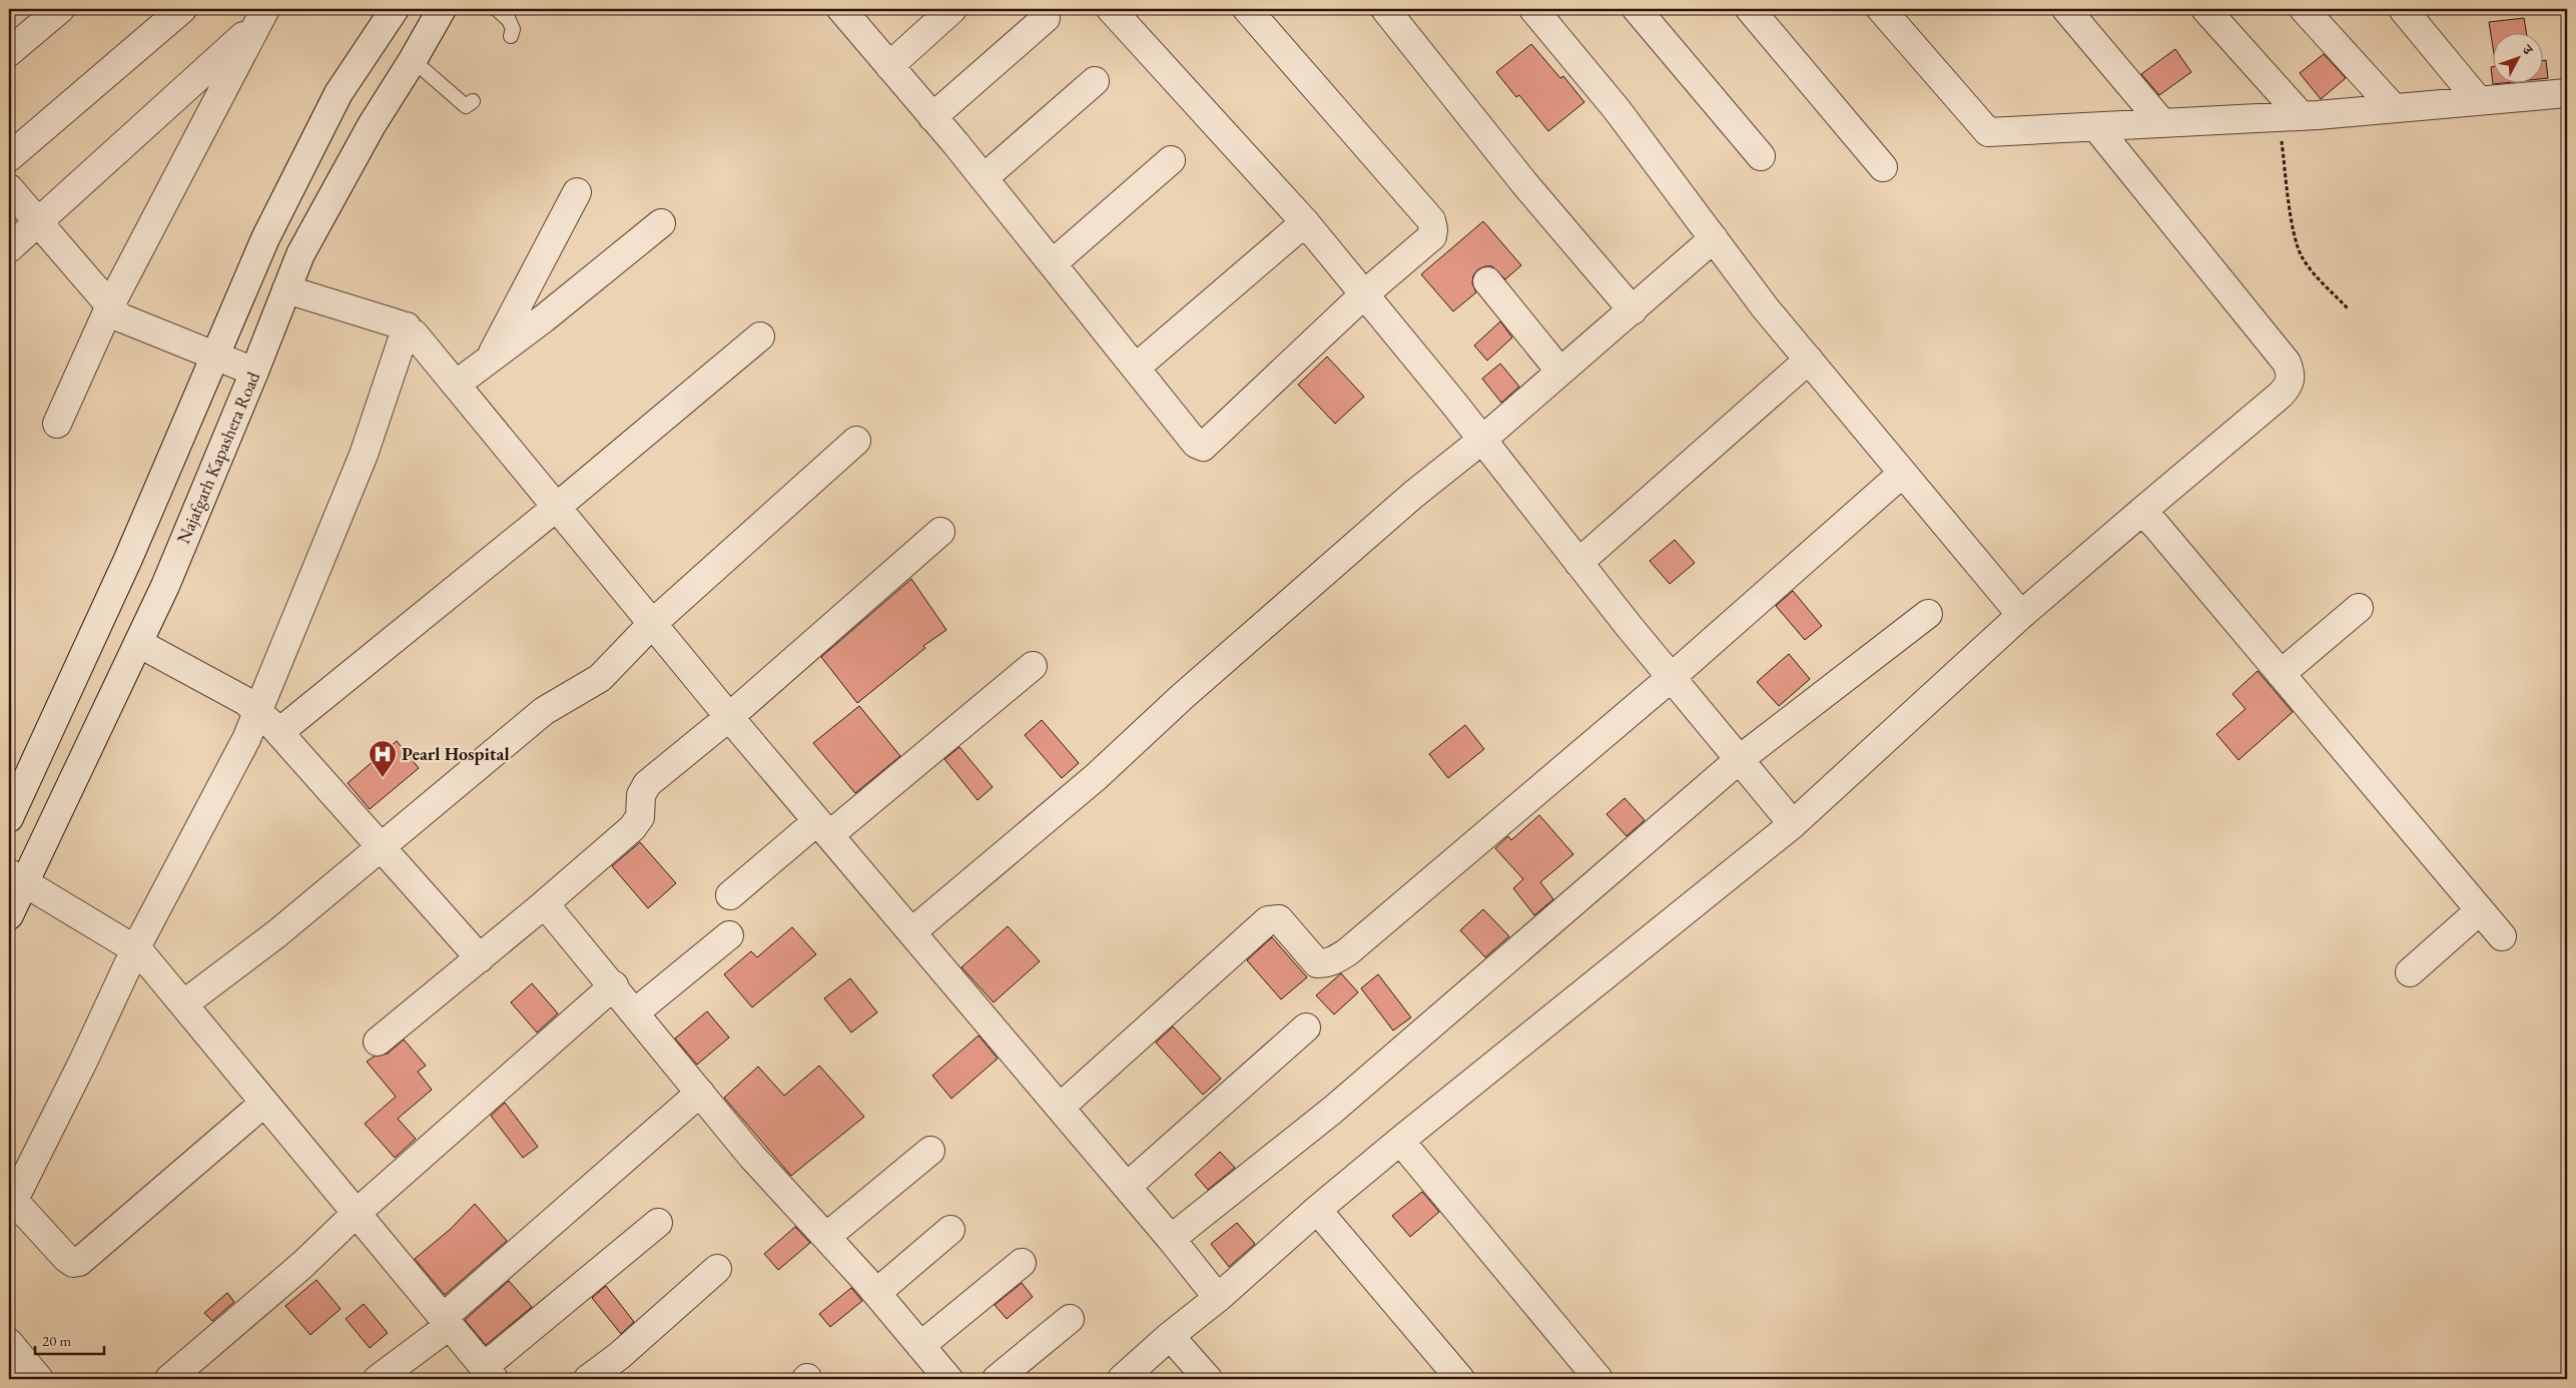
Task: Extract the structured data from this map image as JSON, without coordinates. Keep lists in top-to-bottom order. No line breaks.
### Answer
{"streets":{"street":["Najafgarh Kapashera Road"]},"places":{"hospital":["Pearl Hospital"]},"scale_bar":"20 m","north":"top right"}
